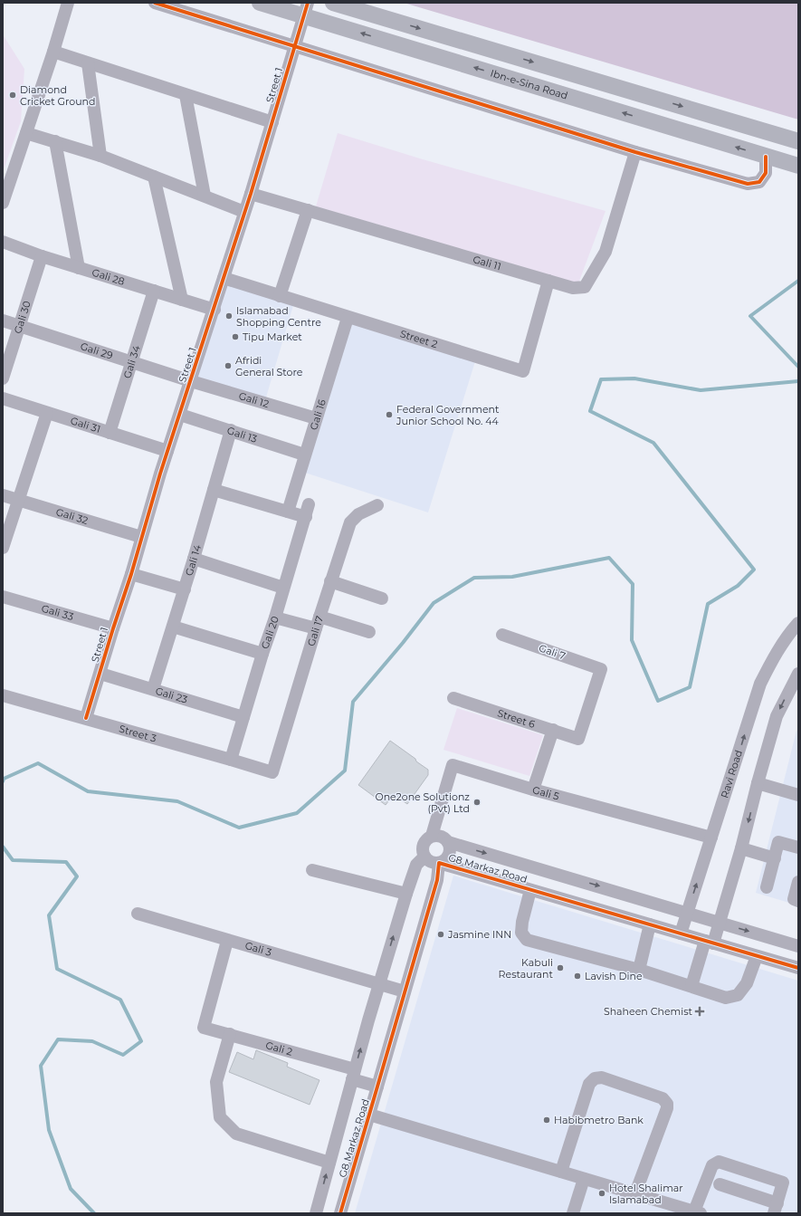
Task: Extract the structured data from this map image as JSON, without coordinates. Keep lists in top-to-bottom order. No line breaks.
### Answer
{"streets":{"main road":["Ibn-e-Sina Road"],"street":["Street 1","Gali 11","Gali 28","Gali 30","Street 2","Gali 29","Gali 34","Gali 12","Gali 16","Gali 31","Gali 13","Gali 32","Gali 14","Gali 33","Gali 17","Gali 20","Gali 7","Gali 23","Street 6","Street 3","Ravi Road","Gali 5","G8 Markaz Road","Gali 3","Gali 2"]},"crossings":[["Ibn-e-Sina Road","Street 1"],["Street 1","Gali 11"],["Street 1","Gali 28"],["Street 1","Street 2"],["Street 1","Gali 29"],["Street 1","Gali 12"],["Street 1","Gali 31"],["Street 1","Gali 13"],["Street 1","Gali 32"],["Street 1","Gali 33"],["Street 1","Gali 23"],["Street 1","Street 3"],["Gali 11","Street 2"],["Gali 28","Gali 30"],["Gali 28","Gali 34"],["Gali 30","Gali 29"],["Street 2","Gali 16"],["Gali 29","Gali 34"],["Gali 29","Gali 12"],["Gali 34","Gali 31"],["Gali 12","Gali 16"],["Gali 16","Gali 13"],["Gali 16","Gali 20"],["Gali 13","Gali 14"],["Gali 14","Gali 23"],["Gali 17","Street 3"],["Gali 20","Gali 23"],["Gali 20","Street 3"],["Gali 7","Street 6"],["Ravi Road","Gali 5"],["Ravi Road","G8 Markaz Road"],["Gali 5","G8 Markaz Road"],["G8 Markaz Road","Gali 3"],["G8 Markaz Road","Gali 2"],["Gali 3","Gali 2"]],"places":{"other":["Diamond Cricket Ground","Islamabad Shopping Centre","Tipu Market","Afridi General Store","Federal Government Junior School No. 44","One2one Solutionz (Pvt) Ltd","Jasmine INN","Kabuli Restaurant","Lavish Dine","Habibmetro Bank","Hotel Shalimar Islamabad"],"health":["Shaheen Chemist"]}}
